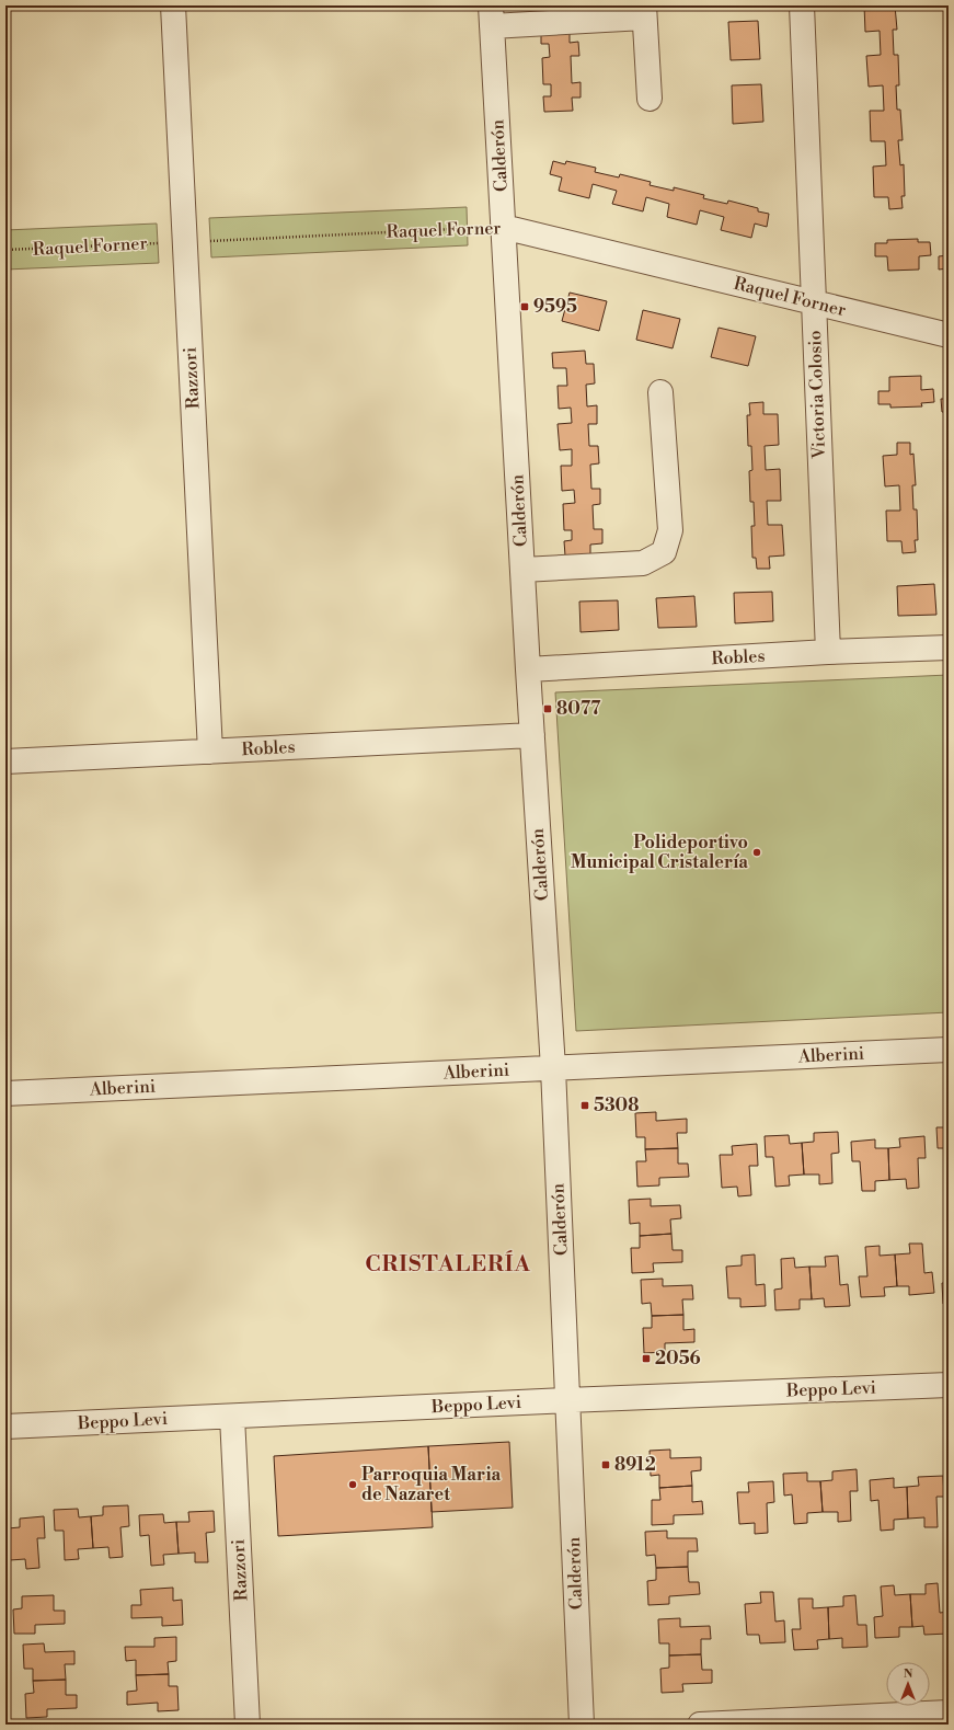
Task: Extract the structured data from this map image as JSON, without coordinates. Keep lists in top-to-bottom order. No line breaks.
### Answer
{"streets":{"street":["Calderón","Raquel Forner","Razzori","Victoria Colosio","Robles","Alberini","Beppo Levi"]},"crossings":[["Calderón","Raquel Forner"],["Calderón","Robles"],["Calderón","Alberini"],["Calderón","Beppo Levi"],["Raquel Forner","Razzori"],["Raquel Forner","Victoria Colosio"],["Razzori","Robles"],["Razzori","Beppo Levi"],["Victoria Colosio","Robles"]],"districts":["CRISTALERÍA"],"places":{"transit":["9595","8077","5308","2056","8912"],"other":["Polideportivo Municipal Cristalería","Parroquia Maria de Nazaret"]},"north":"top"}
